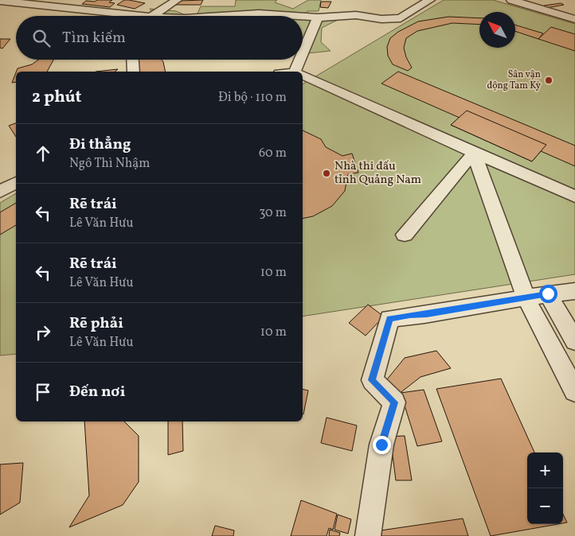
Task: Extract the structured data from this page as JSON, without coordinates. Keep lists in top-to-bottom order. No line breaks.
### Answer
{"places":["Sân vận động Tam Kỳ","Nhà thi đấu tỉnh Quảng Nam"],"north":"top left","page":{"search":"Tìm kiếm","heading":["2 phút","Đi bộ · 110 m"],"list":[["Đi thẳng","Ngô Thì Nhậm","60 m"],["Rẽ trái","Lê Văn Hưu","30 m"],["Rẽ trái","Lê Văn Hưu","10 m"],["Rẽ phải","Lê Văn Hưu","10 m"],"Đến nơi"],"map_buttons":["+","−"]}}
